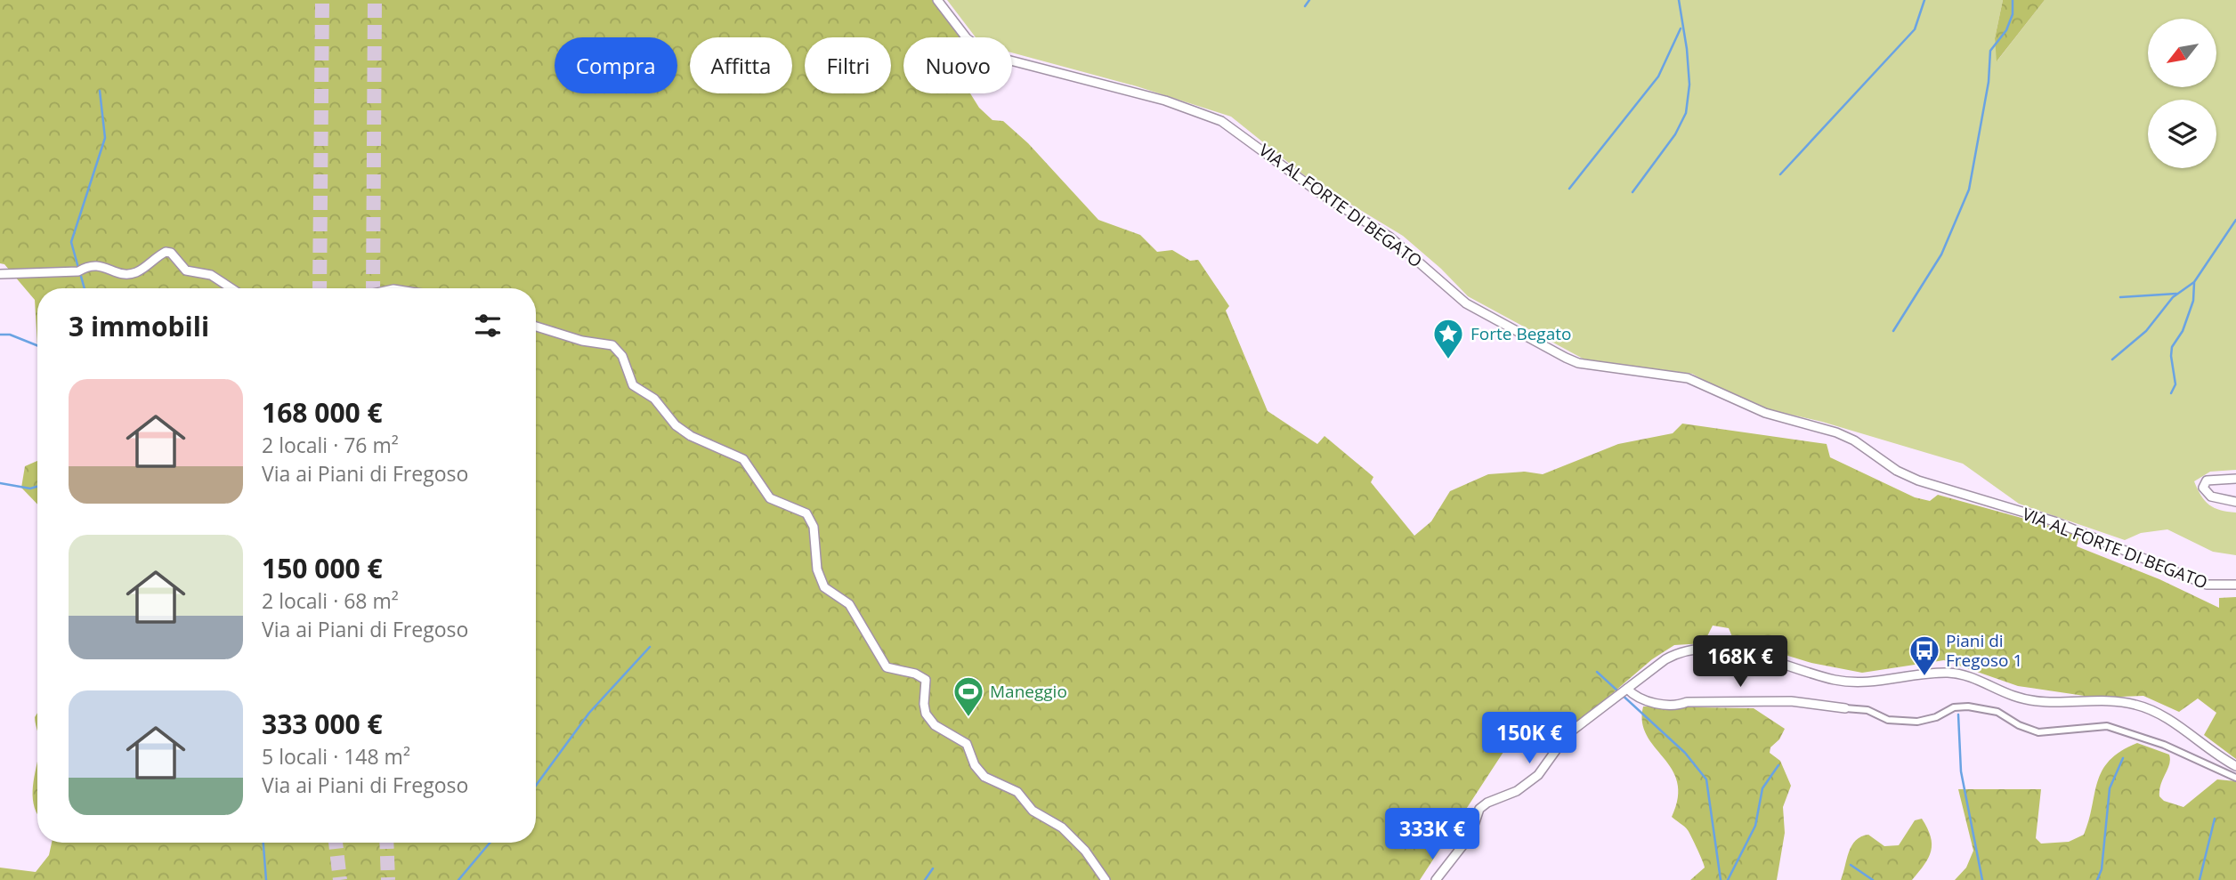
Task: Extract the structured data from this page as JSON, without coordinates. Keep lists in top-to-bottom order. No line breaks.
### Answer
{"streets":{"street":["VIA AL FORTE DI BEGATO"]},"places":{"place":["Forte Begato"],"bus stop":["Piani di Fregoso 1"],"sports":["Maneggio"]},"north":"bottom left","page":{"chip":["Compra","Affitta","Filtri","Nuovo"],"heading":"3 immobili","list":[{"name":"168 000 €","note":"2 locali · 76 m² · Via ai Piani di Fregoso"},{"name":"150 000 €","note":"2 locali · 68 m² · Via ai Piani di Fregoso"},{"name":"333 000 €","note":"5 locali · 148 m² · Via ai Piani di Fregoso"}],"price":["168K €","150K €","333K €"]}}
